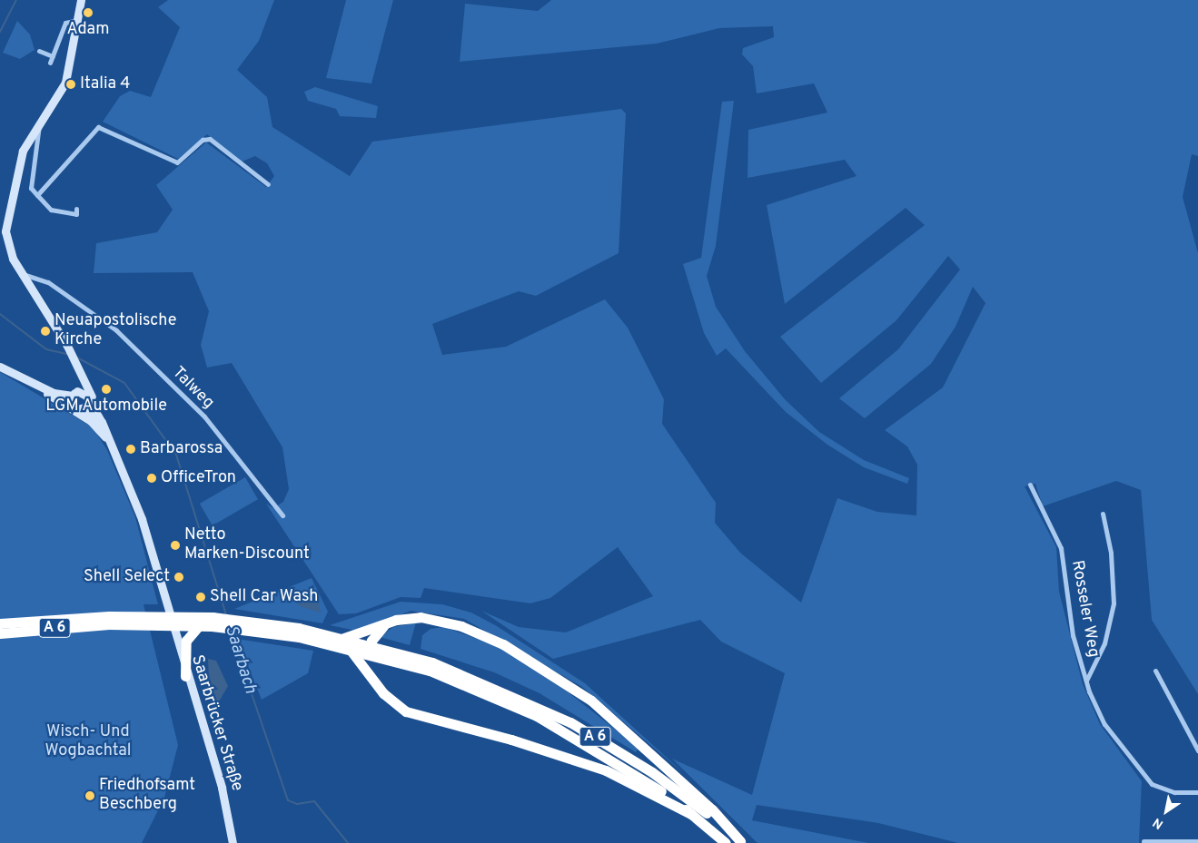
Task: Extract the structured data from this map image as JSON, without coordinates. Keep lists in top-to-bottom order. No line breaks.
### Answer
{"streets":{"highway":["A 6"],"main road":["Saarbrücker Straße"],"street":["Talweg","Rosseler Weg"]},"crossings":[["A 6","Saarbrücker Straße"]],"water":["Saarbach"],"parks":["Wisch- Und Wogbachtal"],"places":["Adam","Italia 4","Neuapostolische Kirche","LGM Automobile","Barbarossa","OfficeTron","Netto Marken-Discount","Shell Select","Shell Car Wash","Friedhofsamt Beschberg"],"north":"bottom left"}
